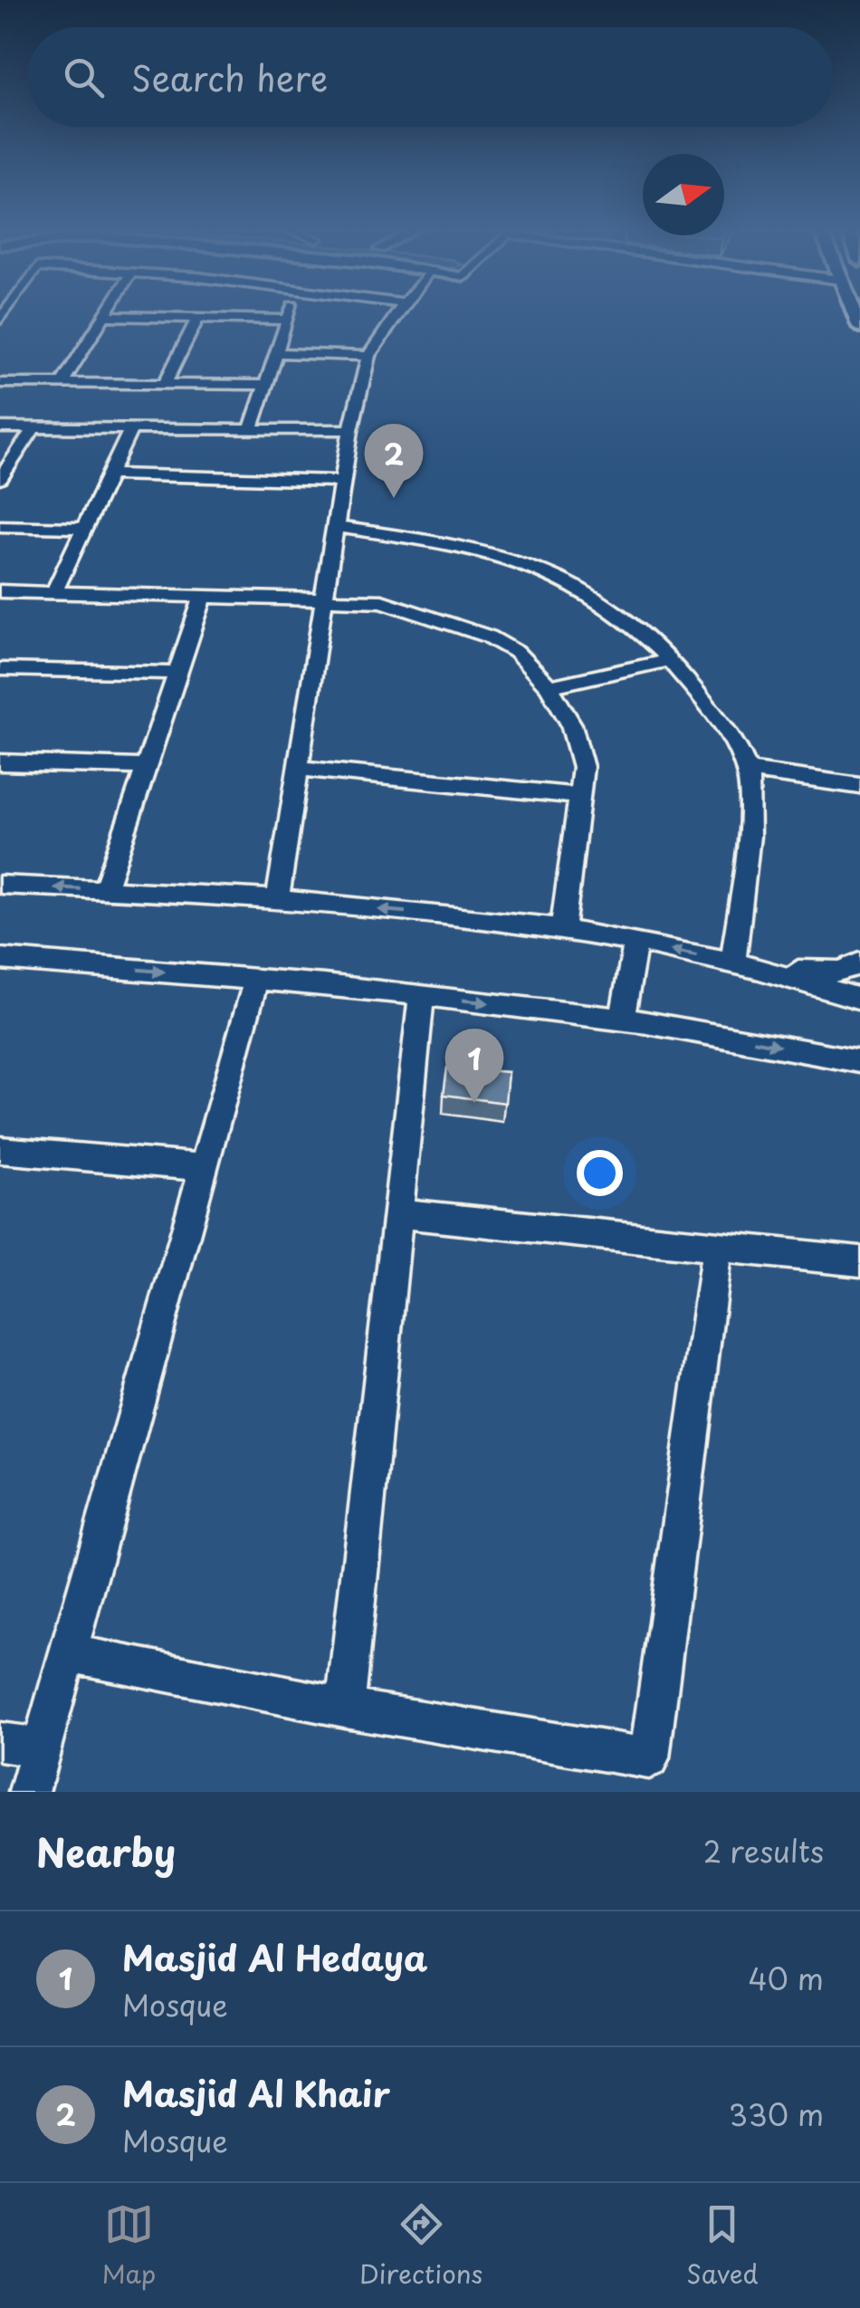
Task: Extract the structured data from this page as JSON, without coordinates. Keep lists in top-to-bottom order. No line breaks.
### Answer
{"north":"right","page":{"search":"Search here","pins":["2","1"],"heading":["Nearby","2 results"],"list":[{"mark":"1","name":"Masjid Al Hedaya","note":"Mosque","value":"40 m"},{"mark":"2","name":"Masjid Al Khair","note":"Mosque","value":"330 m"}],"nav":["Map","Directions","Saved"]}}
